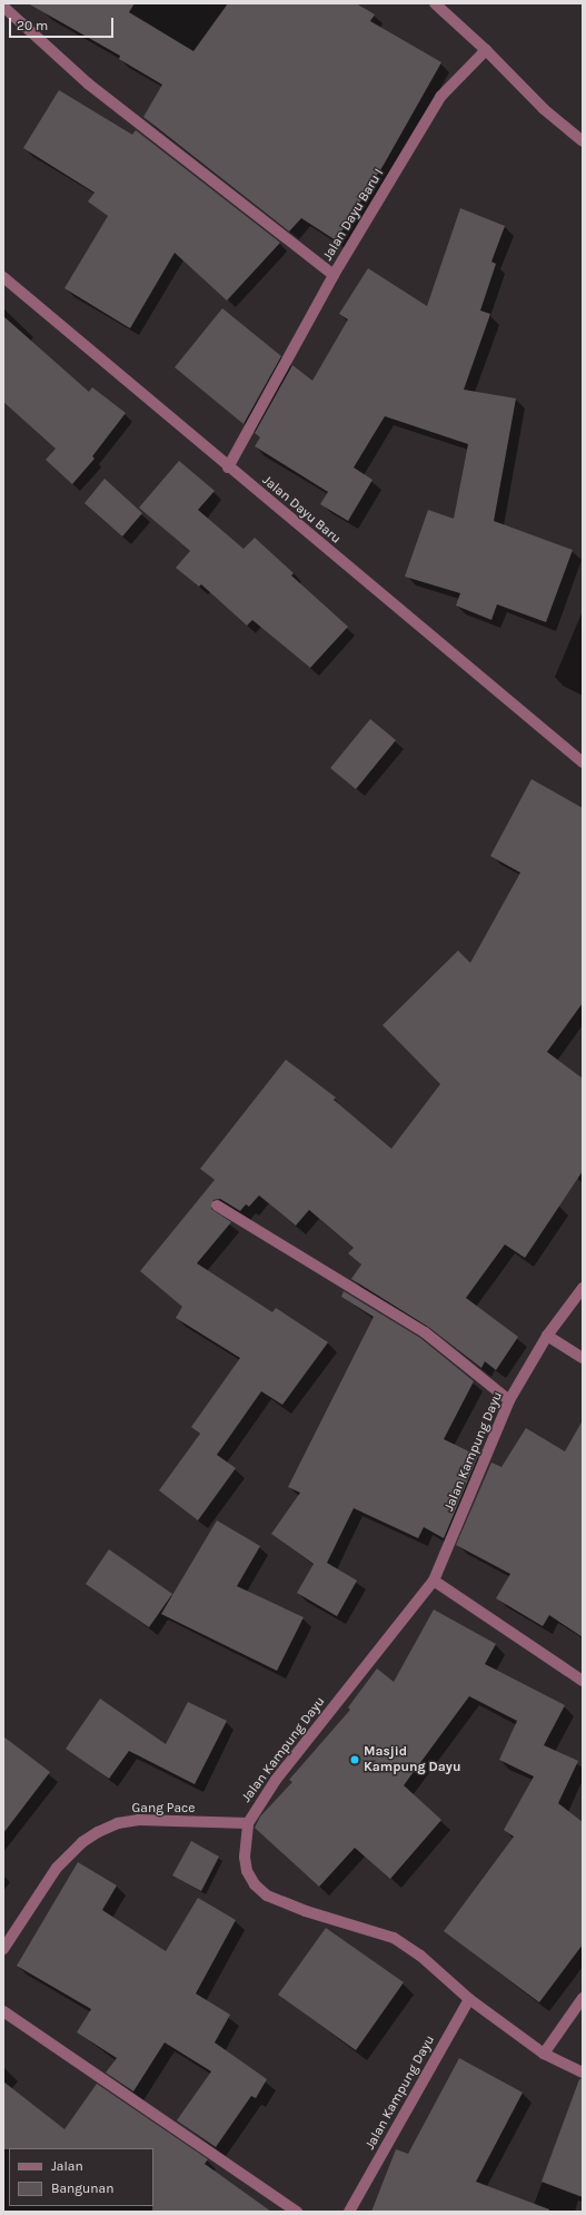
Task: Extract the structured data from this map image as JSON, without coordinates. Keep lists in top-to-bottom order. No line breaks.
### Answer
{"streets":{"street":["Jalan Dayu Baru I","Jalan Dayu Baru","Jalan Kampung Dayu","Gang Pace"]},"crossings":[["Jalan Dayu Baru I","Jalan Dayu Baru"],["Jalan Kampung Dayu","Gang Pace"]],"places":["Masjid Kampung Dayu"],"legend":["Jalan","Bangunan"],"scale_bar":"20 m"}
